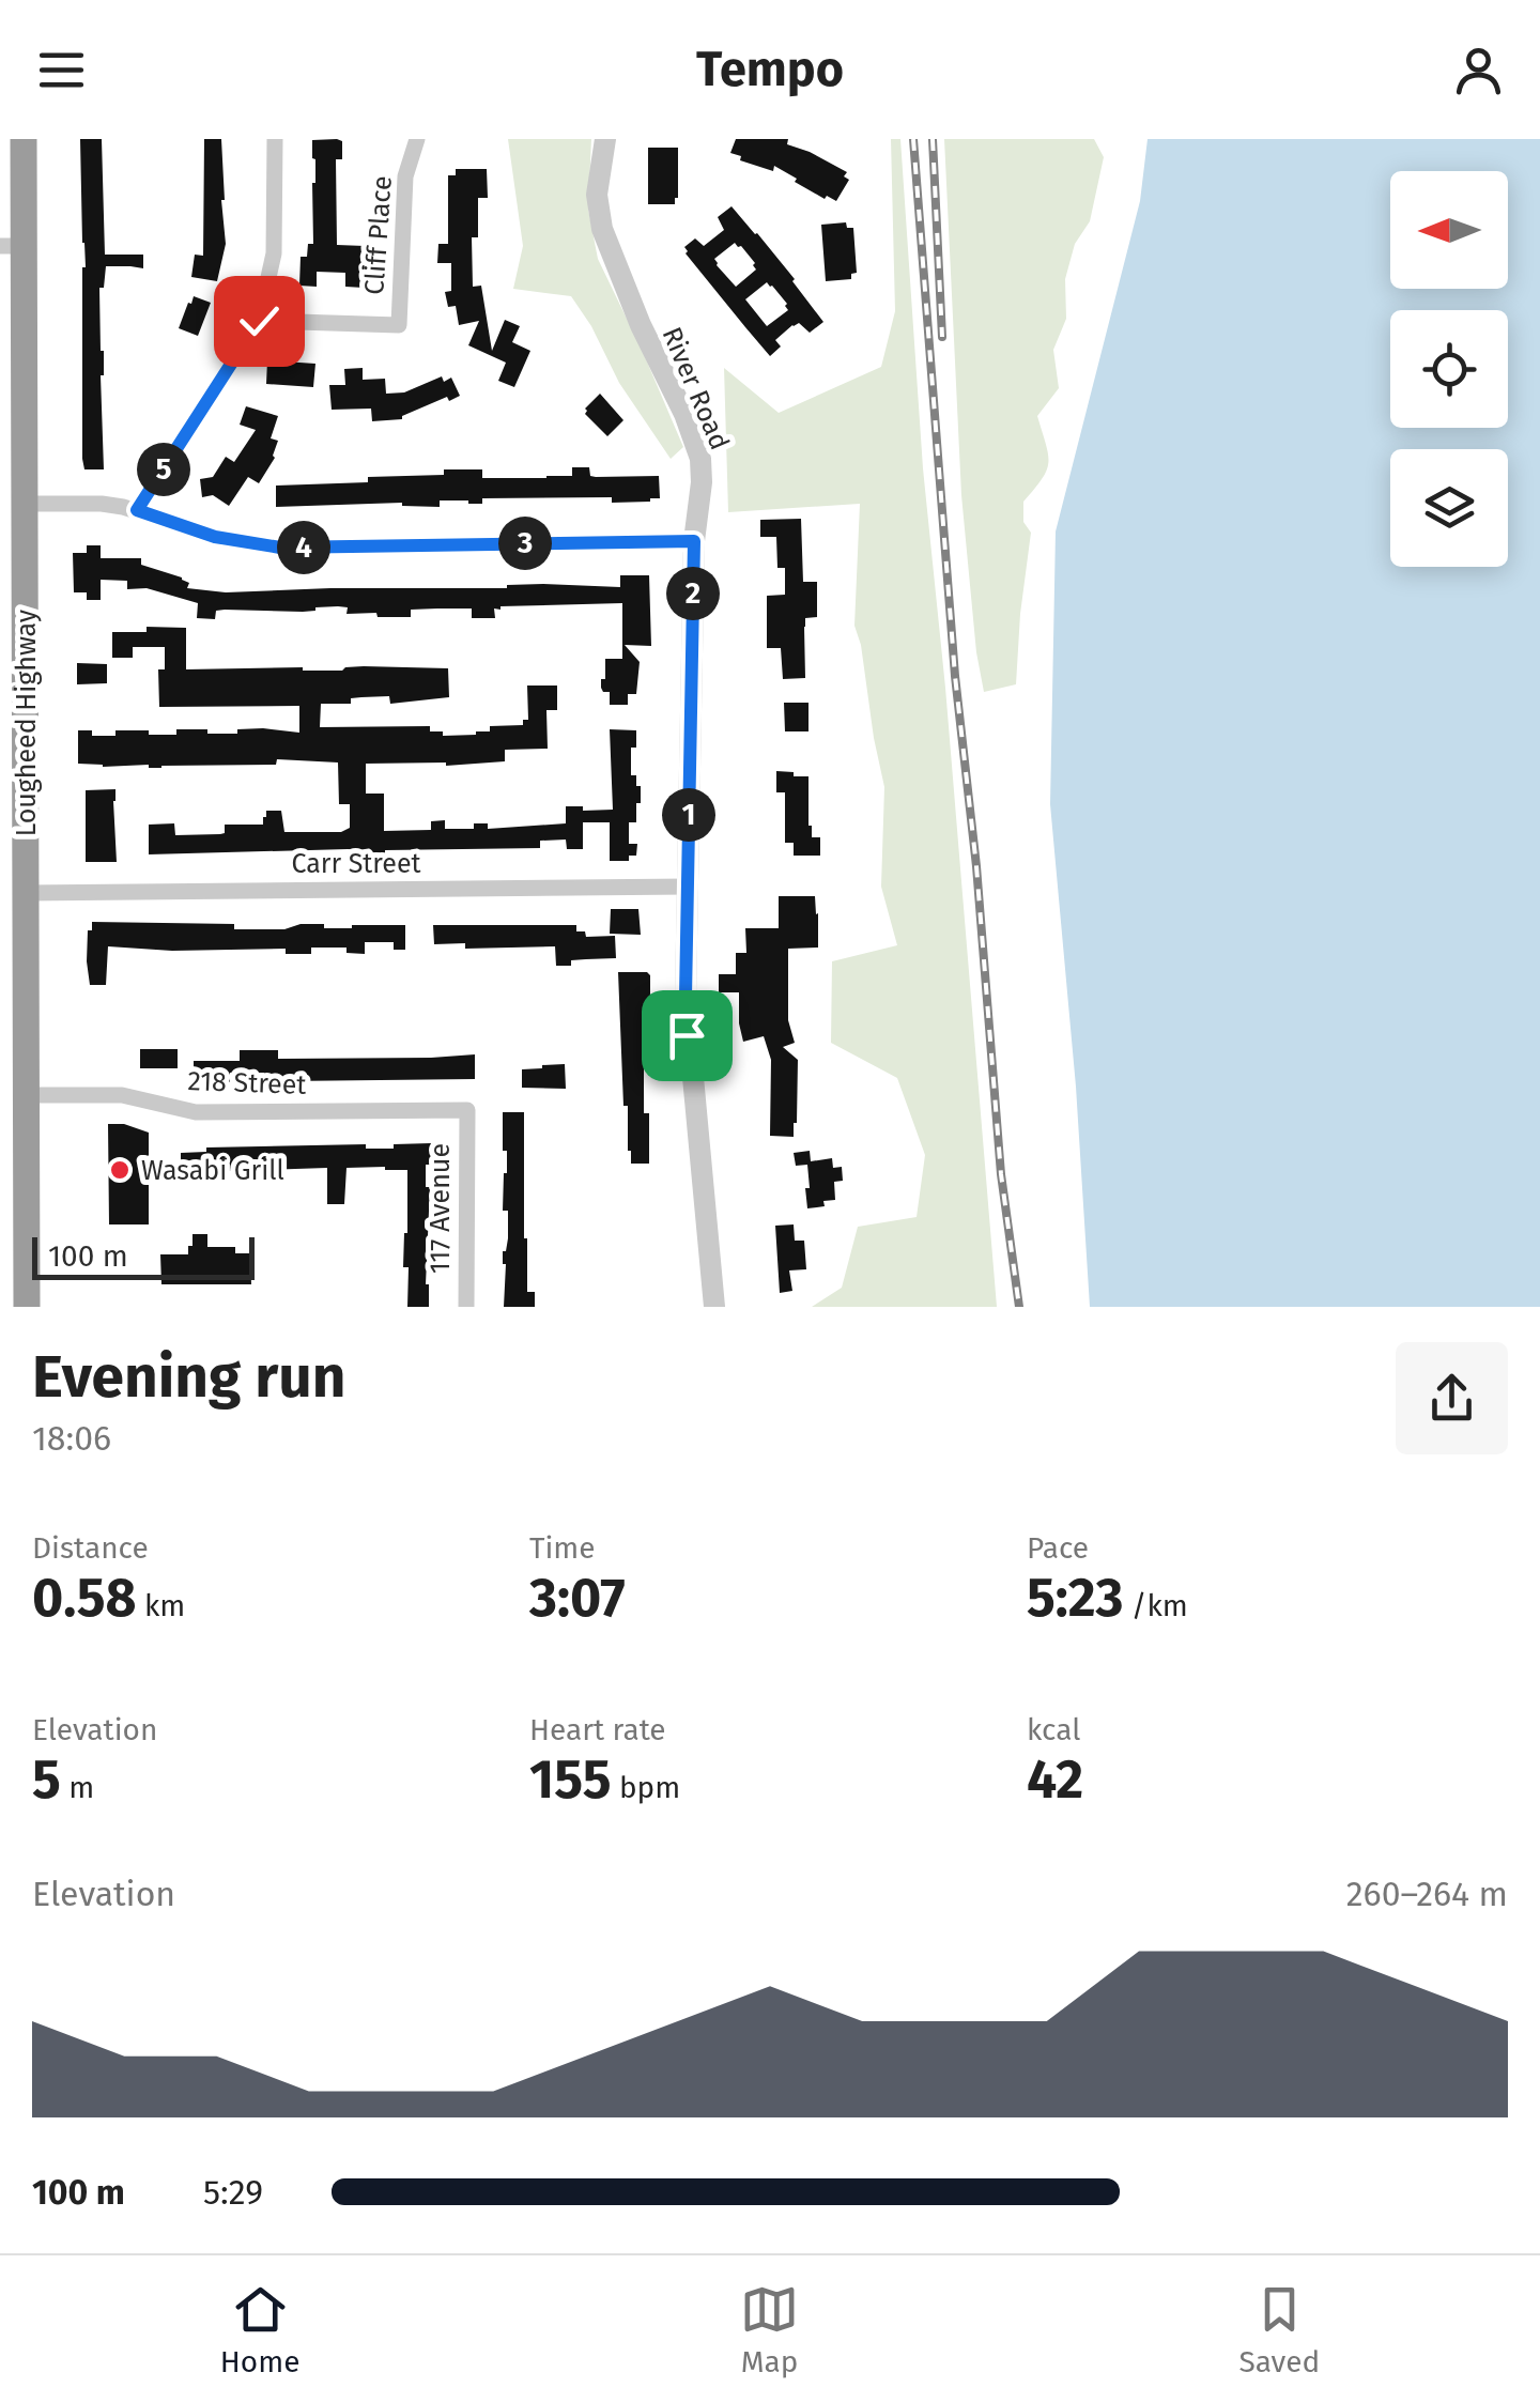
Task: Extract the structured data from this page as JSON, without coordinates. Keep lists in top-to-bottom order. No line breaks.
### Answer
{"streets":{"highway":["Lougheed Highway"],"street":["Cliff Place","River Road","Carr Street","218 Street","117 Avenue"]},"crossings":[["River Road","Carr Street"],["Lougheed Highway","Carr Street"],["Lougheed Highway","218 Street"],["218 Street","117 Avenue"]],"places":["Wasabi Grill"],"scale_bar":"100 m","north":"left","page":{"header":"Tempo","pins":["5","3","4","2","1"],"scale":"100 m","heading":["Evening run","18:06"],"stats":[["Distance","0.58 km"],["Time","3:07"],["Pace","5:23 /km"],["Elevation","5 m"],["Heart rate","155 bpm"],["kcal","42"]],"chart":["Elevation","260–264 m"],"list":[{"name":"100 m","note":"5:29"}],"tabs":["Home","Map","Saved"]}}
